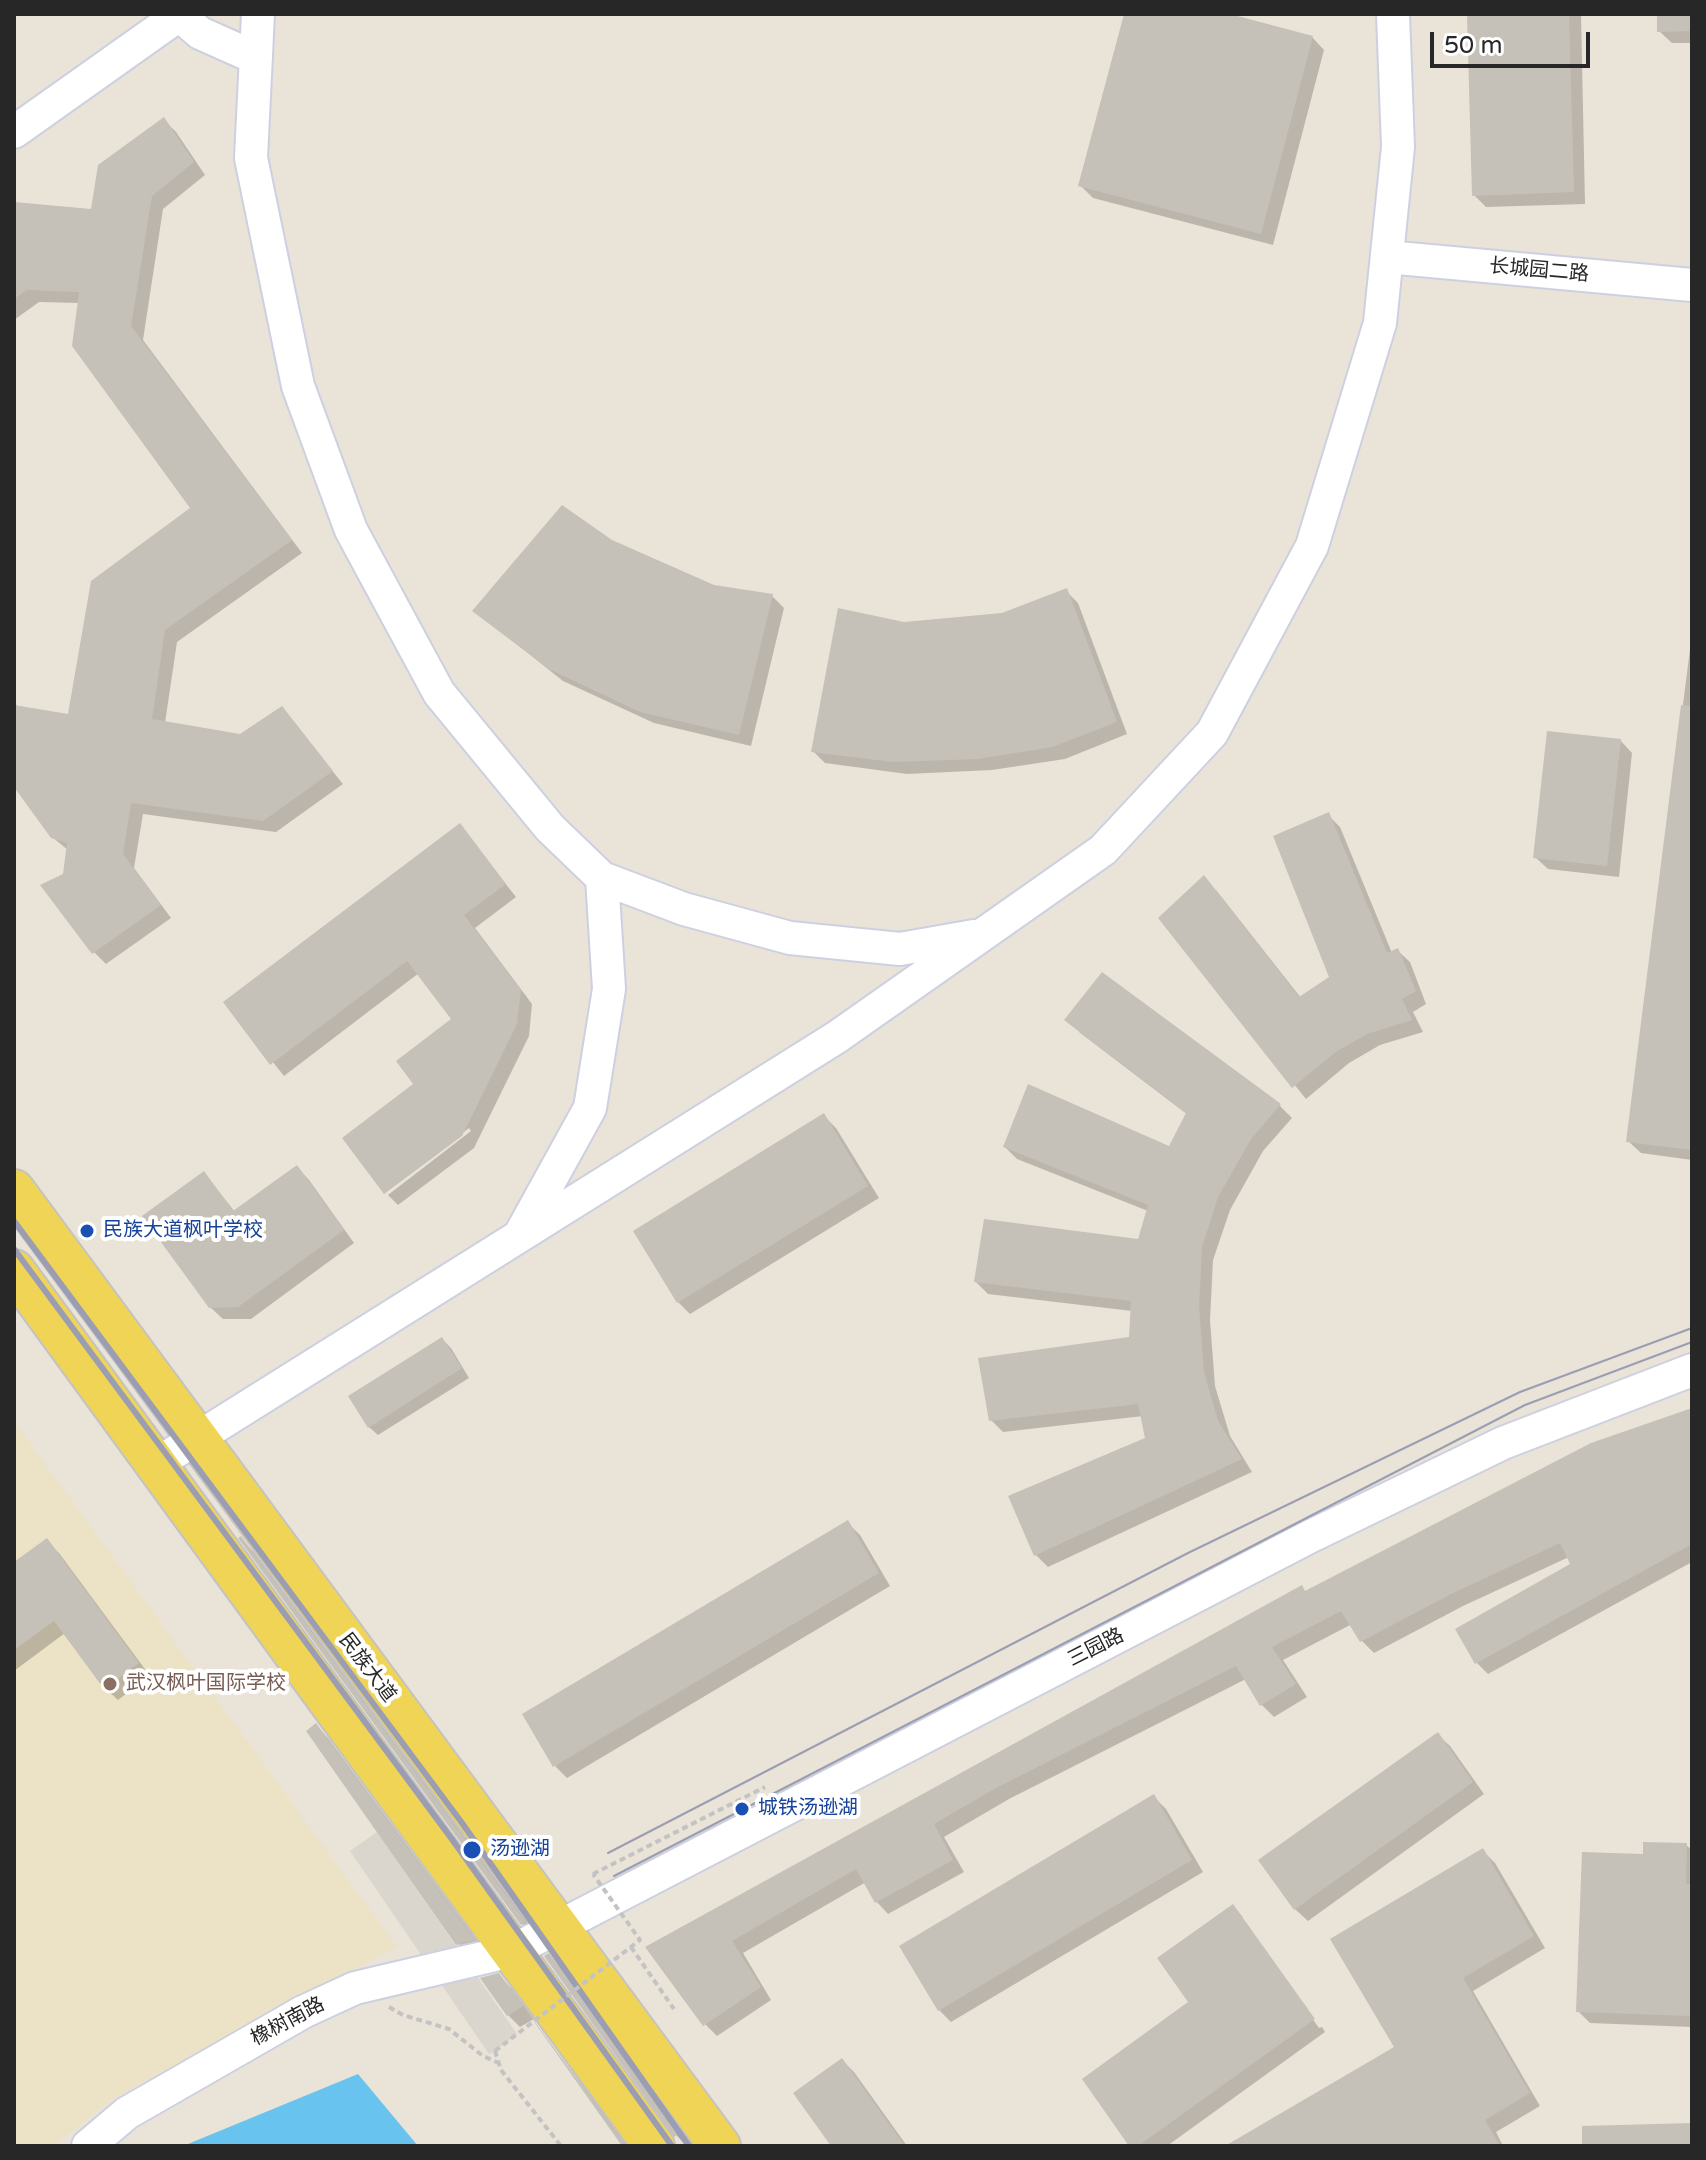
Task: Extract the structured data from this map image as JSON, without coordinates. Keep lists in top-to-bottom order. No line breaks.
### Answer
{"streets":{"main road":["民族大道"],"street":["长城园二路","三园路","橡树南路"]},"crossings":[["三园路","民族大道"],["三园路","橡树南路"]],"places":["民族大道枫叶学校","武汉枫叶国际学校","城铁汤逊湖","汤逊湖"],"scale_bar":"50 m"}
